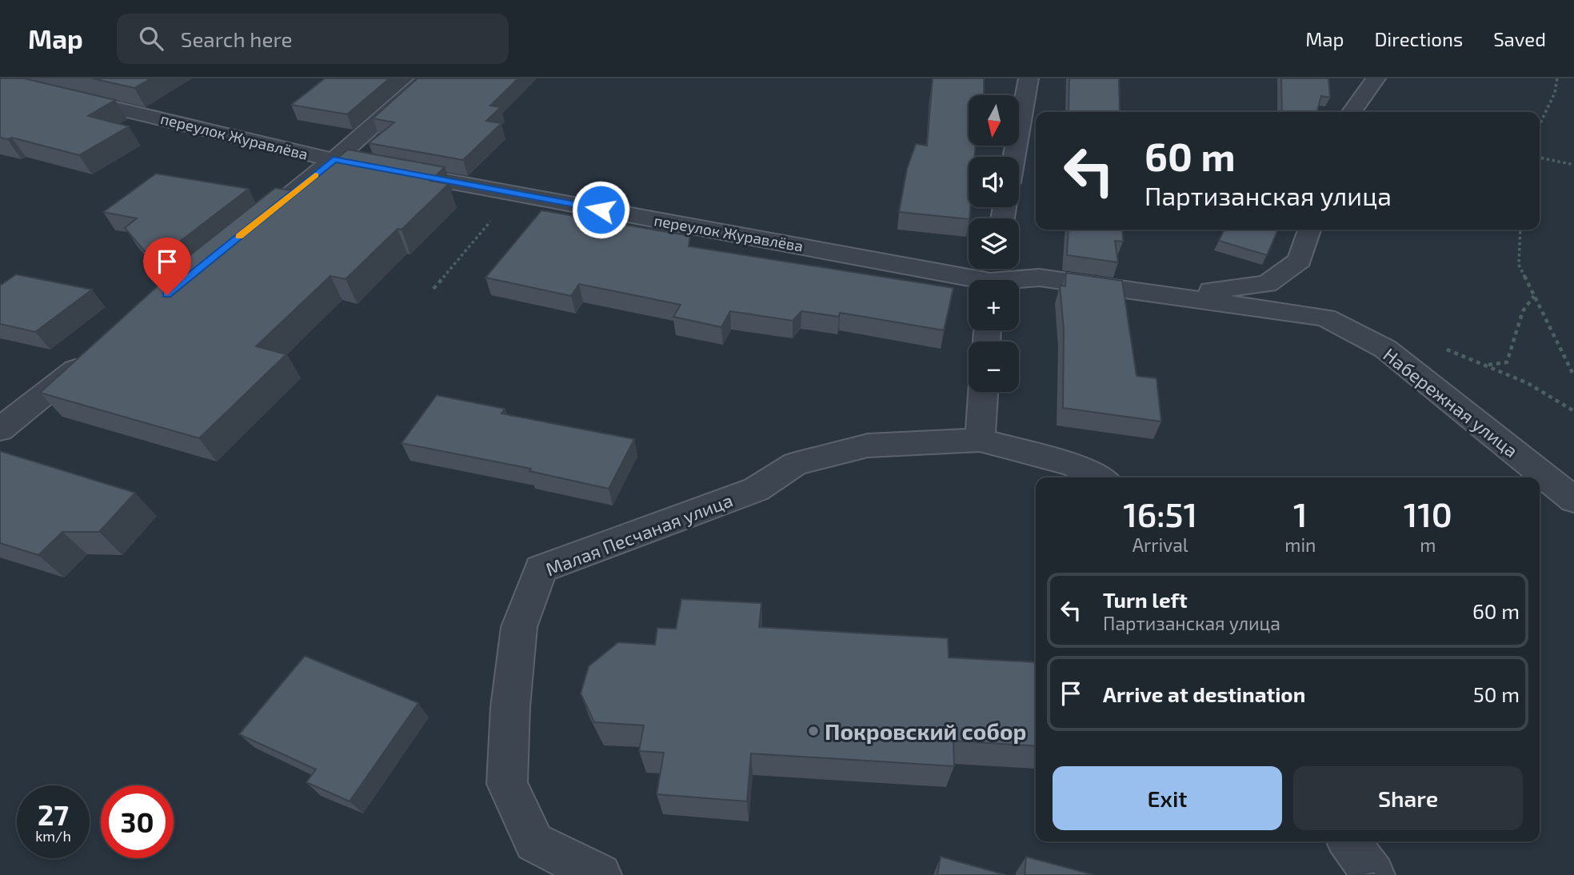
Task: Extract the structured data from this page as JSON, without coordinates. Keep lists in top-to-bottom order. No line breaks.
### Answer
{"streets":{"street":["переулок Журавлёва","Набережная улица","Малая Песчаная улица"]},"crossings":[["переулок Журавлёва","Набережная улица"]],"places":["Покровский собор"],"north":"bottom","page":{"header":"Map","search":"Search here","nav":["Map","Directions","Saved"],"map_buttons":["+","−"],"turn":["60 m","Партизанская улица"],"eta":["16:51","Arrival","1","min","110","m"],"list":[{"name":"Turn left","note":"Партизанская улица","value":"60 m"},{"name":"Arrive at destination","value":"50 m"}],"buttons":["Exit","Share"],"speed":"27 km/h","limit":"30"}}
